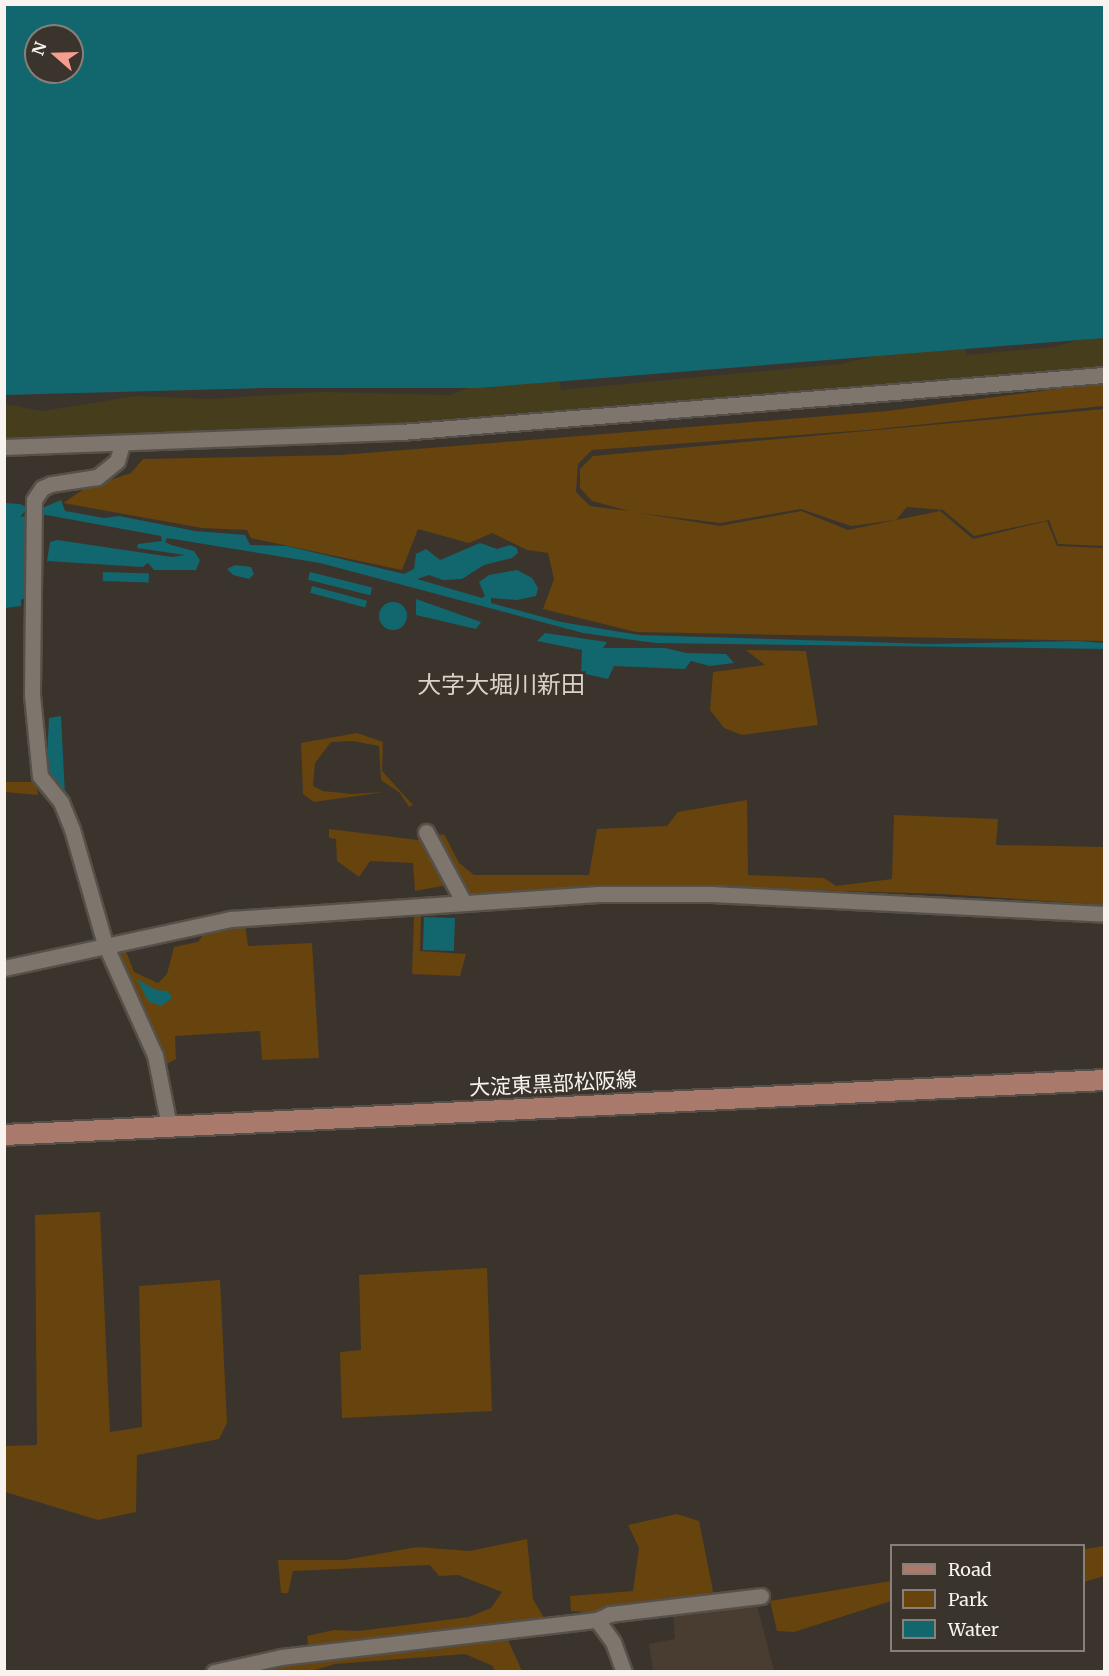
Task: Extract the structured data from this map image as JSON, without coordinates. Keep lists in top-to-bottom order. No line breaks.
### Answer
{"streets":{"main road":["大淀東黒部松阪線"]},"districts":["大字大堀川新田"],"legend":["Road","Park","Water"],"north":"left"}
